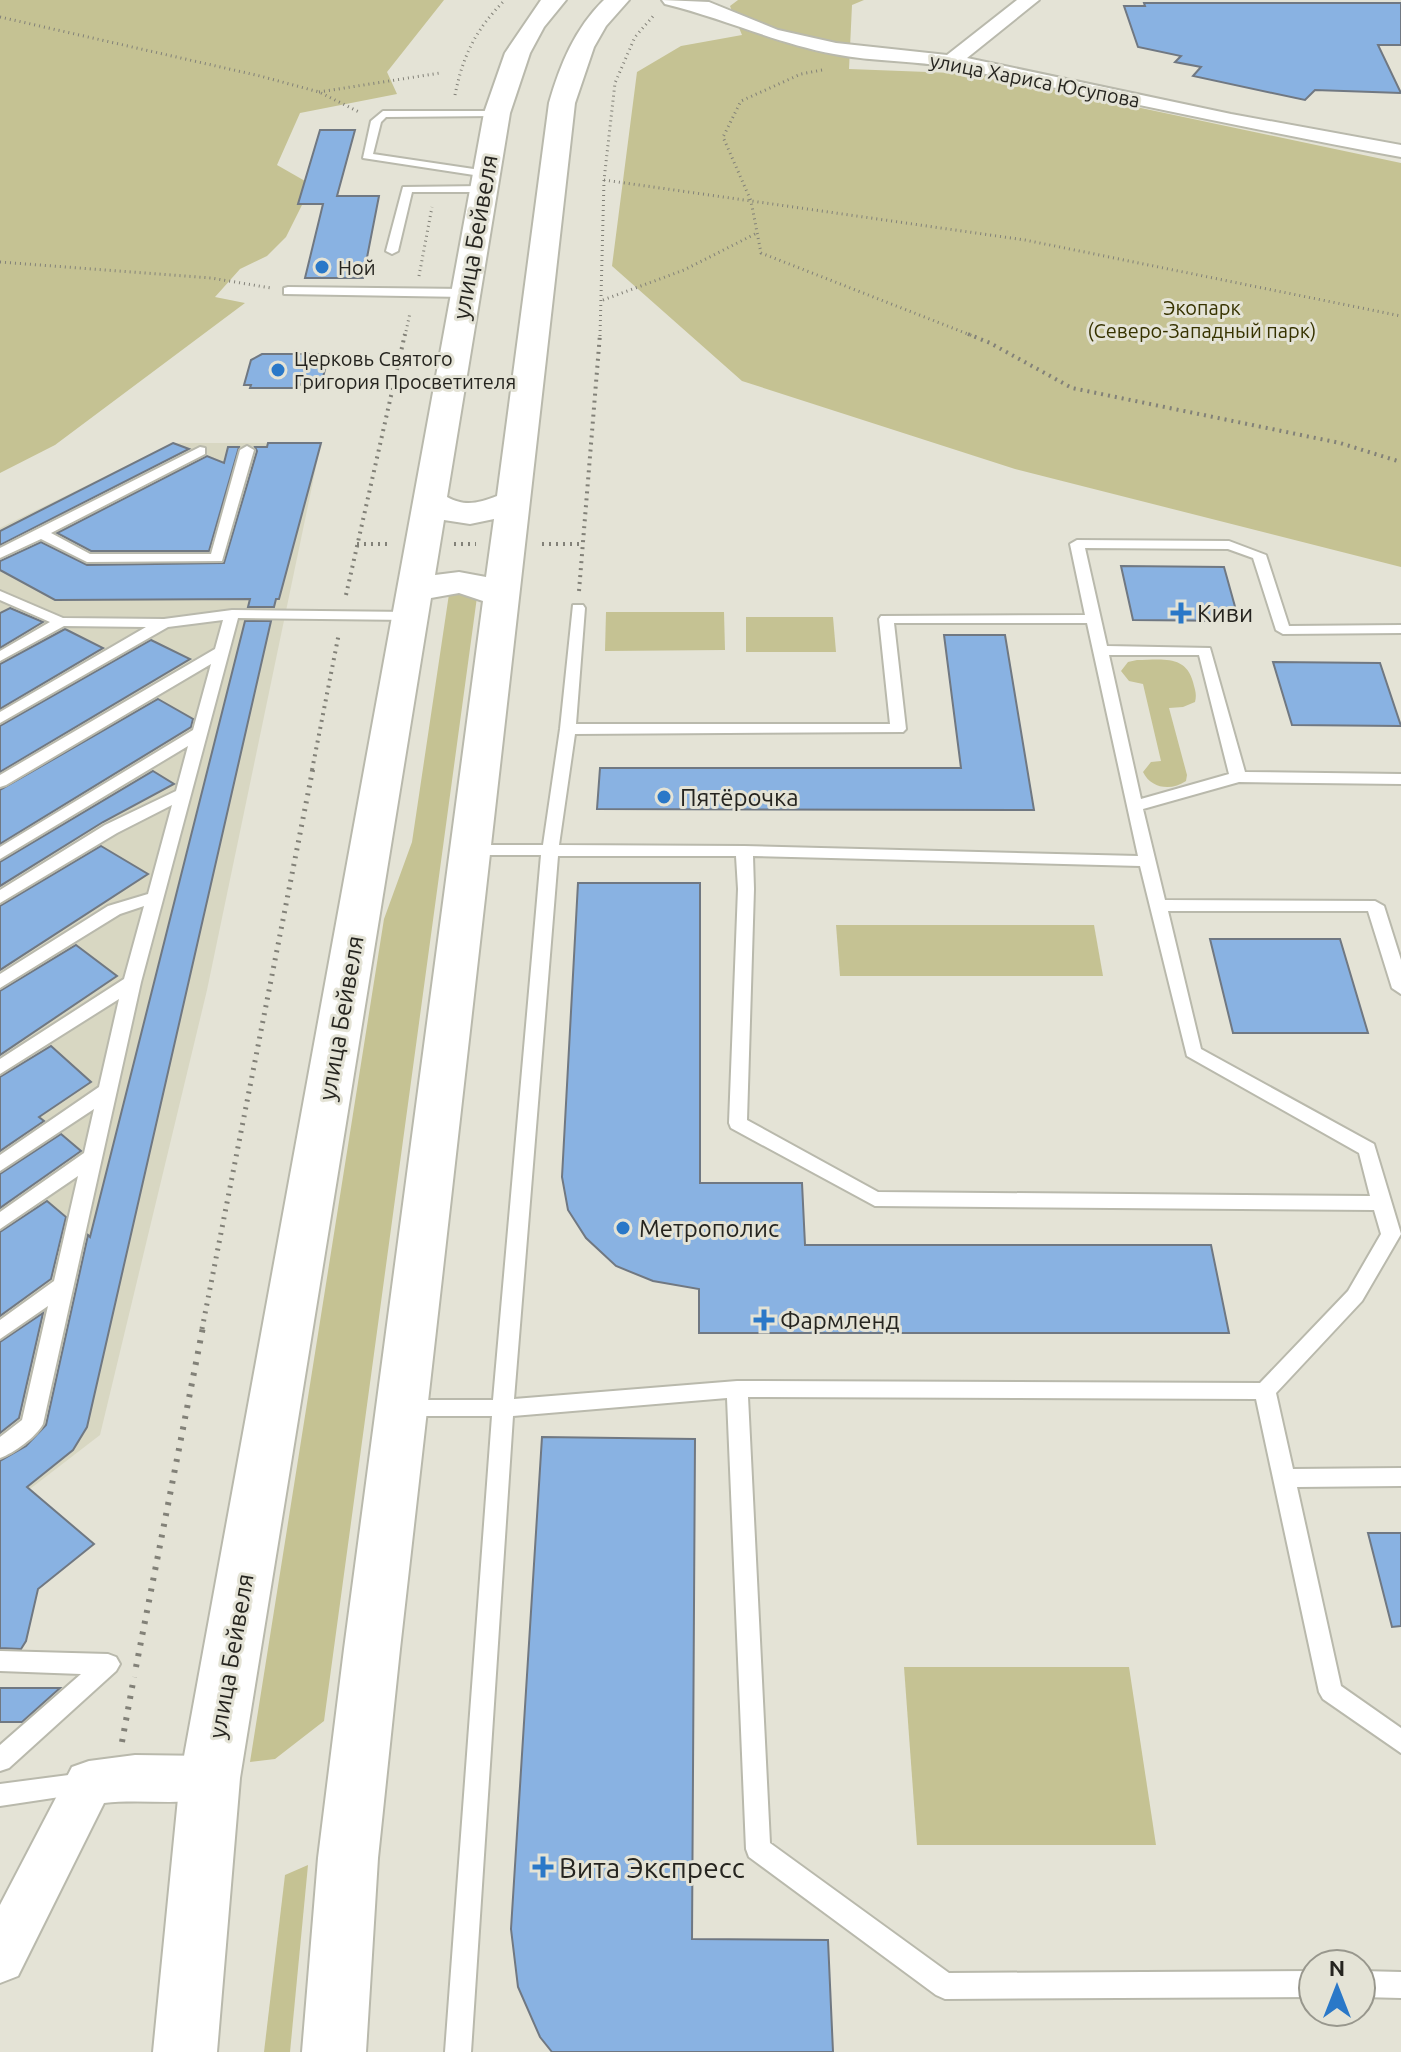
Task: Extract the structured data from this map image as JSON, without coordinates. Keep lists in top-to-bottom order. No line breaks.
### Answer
{"streets":{"main road":["улица Бейвеля"],"street":["улица Хариса Юсупова"]},"parks":["Экопарк (Северо-Западный парк)"],"places":{"other":["Ной","Церковь Святого Григория Просветителя","Пятёрочка","Метрополис"],"health":["Киви","Фармленд","Вита Экспресс"]},"north":"top"}
